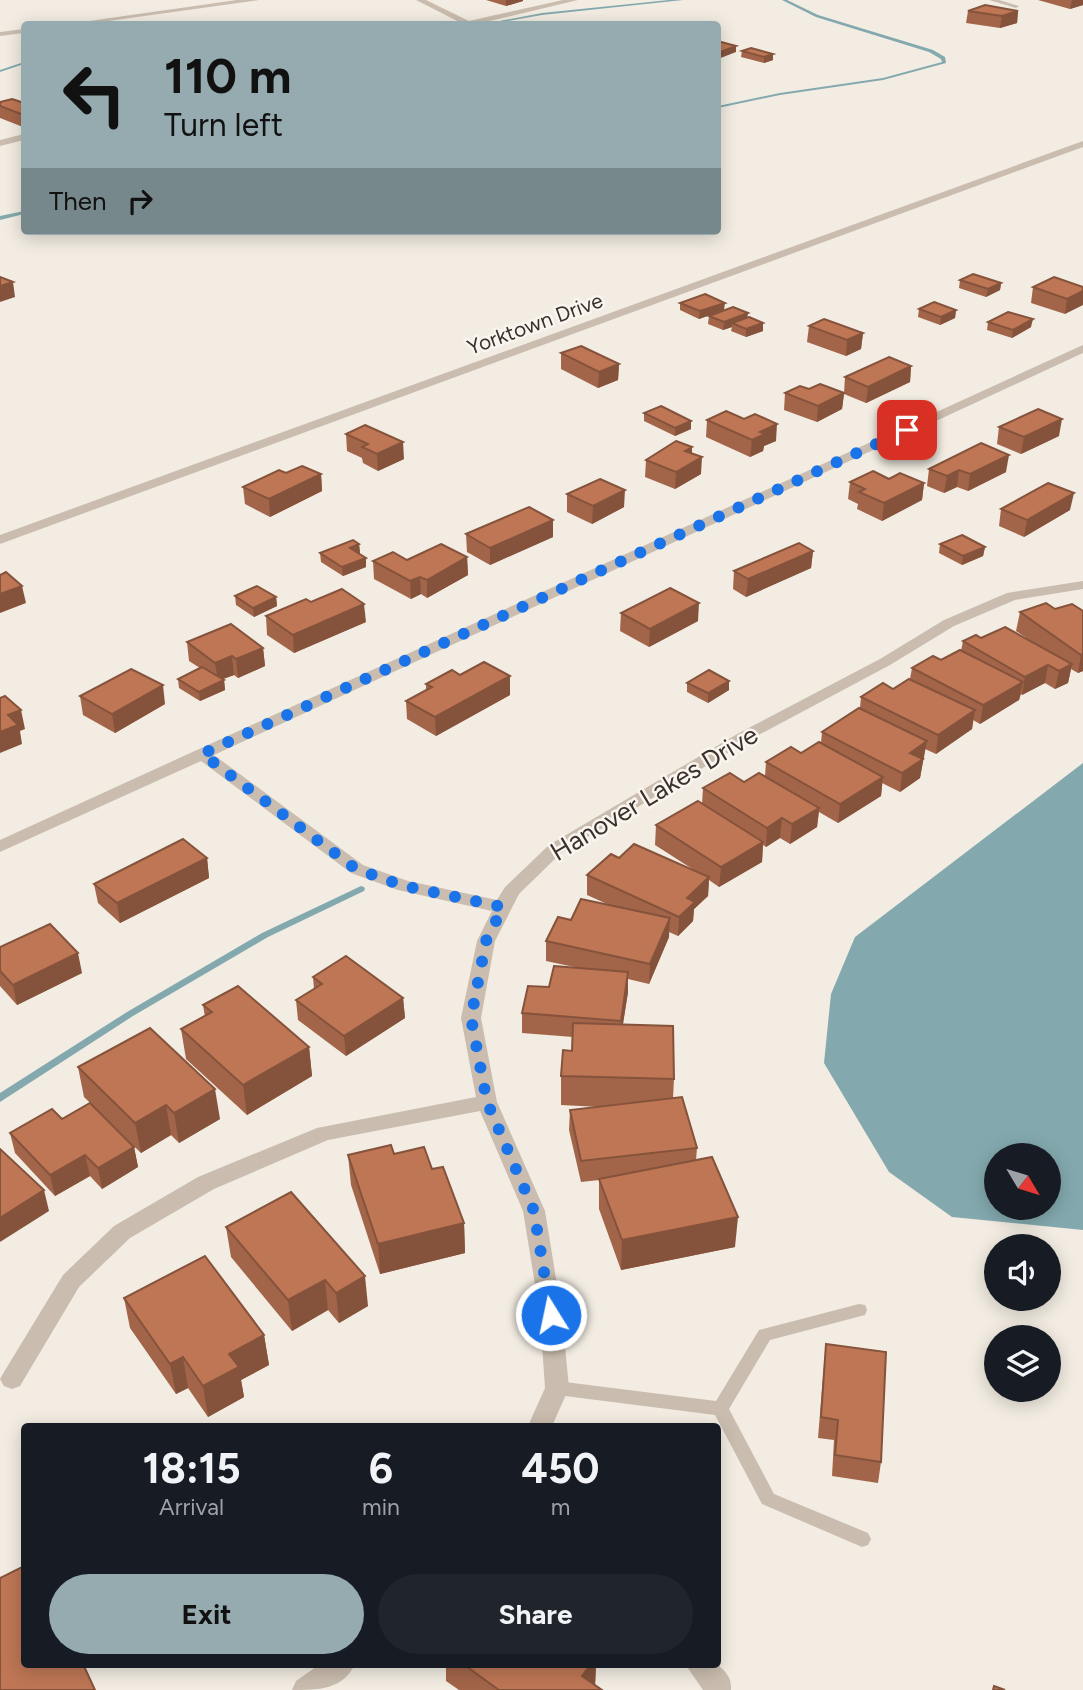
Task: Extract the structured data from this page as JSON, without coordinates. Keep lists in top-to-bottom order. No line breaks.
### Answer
{"streets":{"street":["Yorktown Drive","Hanover Lakes Drive"]},"north":"bottom right","page":{"turn":["110 m","Turn left"],"then":"Then","eta":["18:15","Arrival","6","min","450","m"],"buttons":["Exit","Share"]}}
